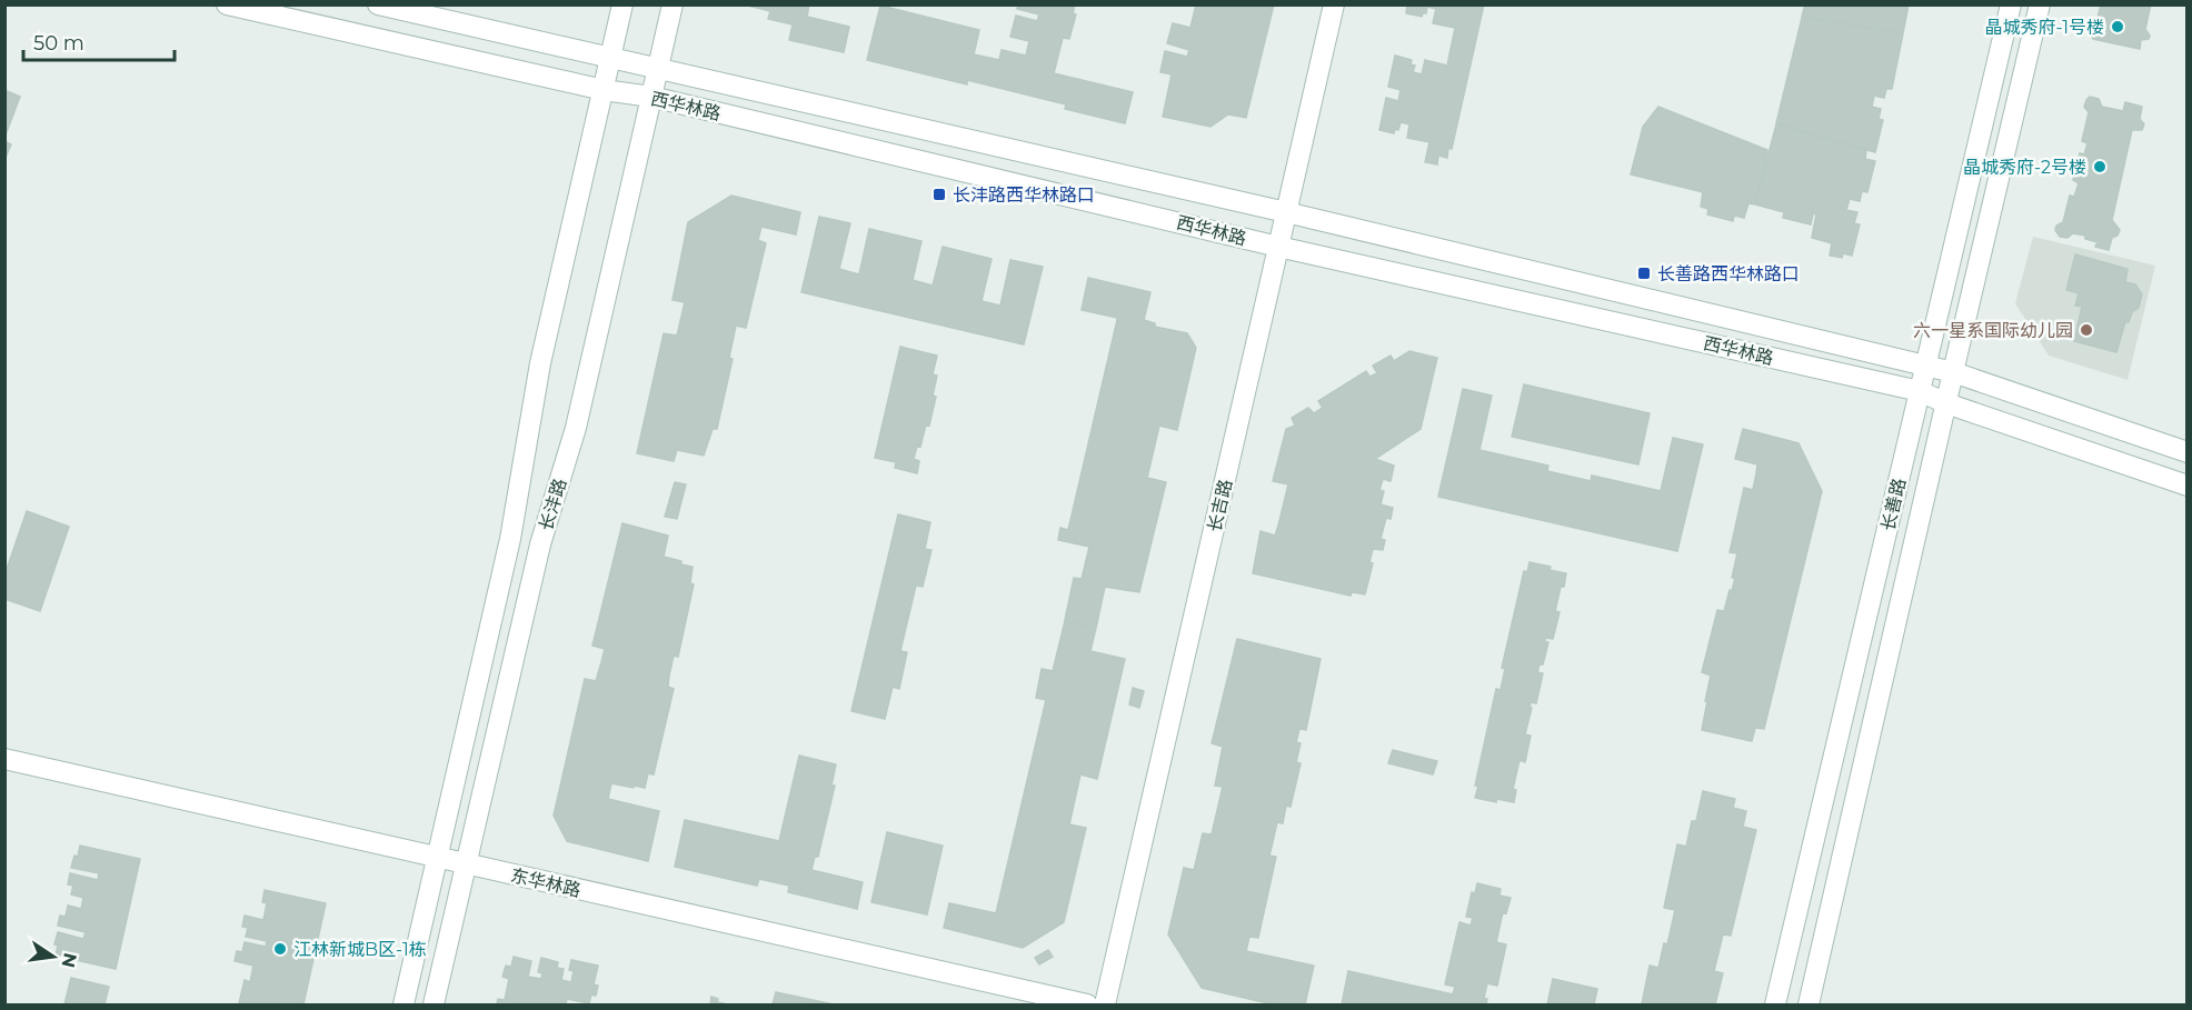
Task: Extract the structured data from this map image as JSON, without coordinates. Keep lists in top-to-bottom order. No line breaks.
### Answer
{"streets":{"street":["西华林路","长沣路","长善路","长吉路","东华林路"]},"crossings":[["西华林路","长沣路"],["西华林路","长善路"],["西华林路","长吉路"],["长沣路","东华林路"]],"places":{"other":["晶城秀府-1号楼","晶城秀府-2号楼","六一星系国际幼儿园","江林新城B区-1栋"],"transit":["长沣路西华林路口","长善路西华林路口"]},"scale_bar":"50 m","north":"right"}
